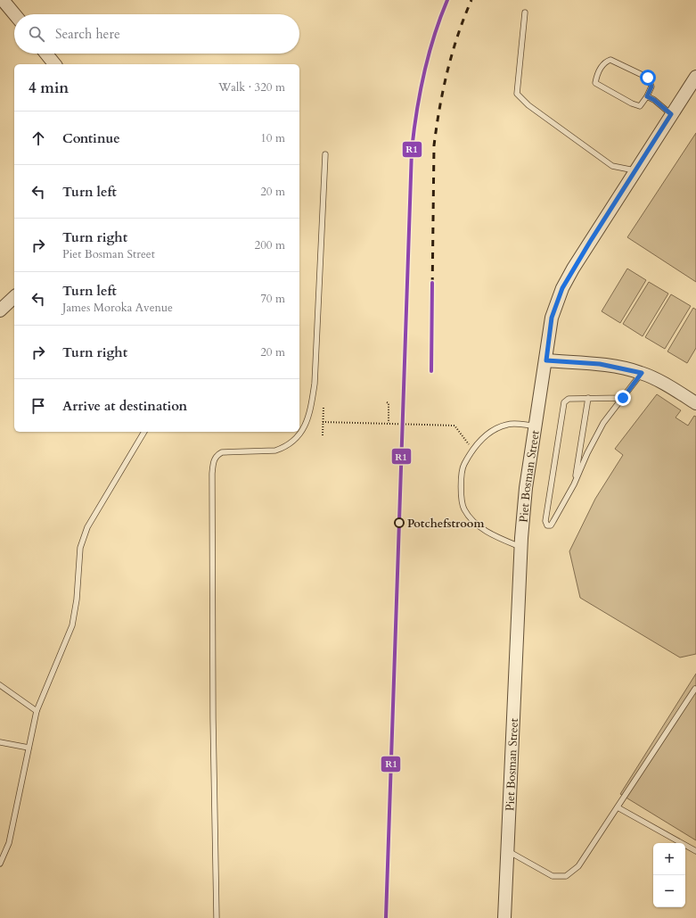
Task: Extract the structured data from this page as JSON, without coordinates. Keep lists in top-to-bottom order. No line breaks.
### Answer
{"streets":{"street":["Piet Bosman Street"]},"places":["Potchefstroom"],"lines":["transit line R1"],"page":{"search":"Search here","heading":["4 min","Walk · 320 m"],"list":[["Continue","10 m"],["Turn left","20 m"],["Turn right","Piet Bosman Street","200 m"],["Turn left","James Moroka Avenue","70 m"],["Turn right","20 m"],"Arrive at destination"],"map_buttons":["+","−"]}}
